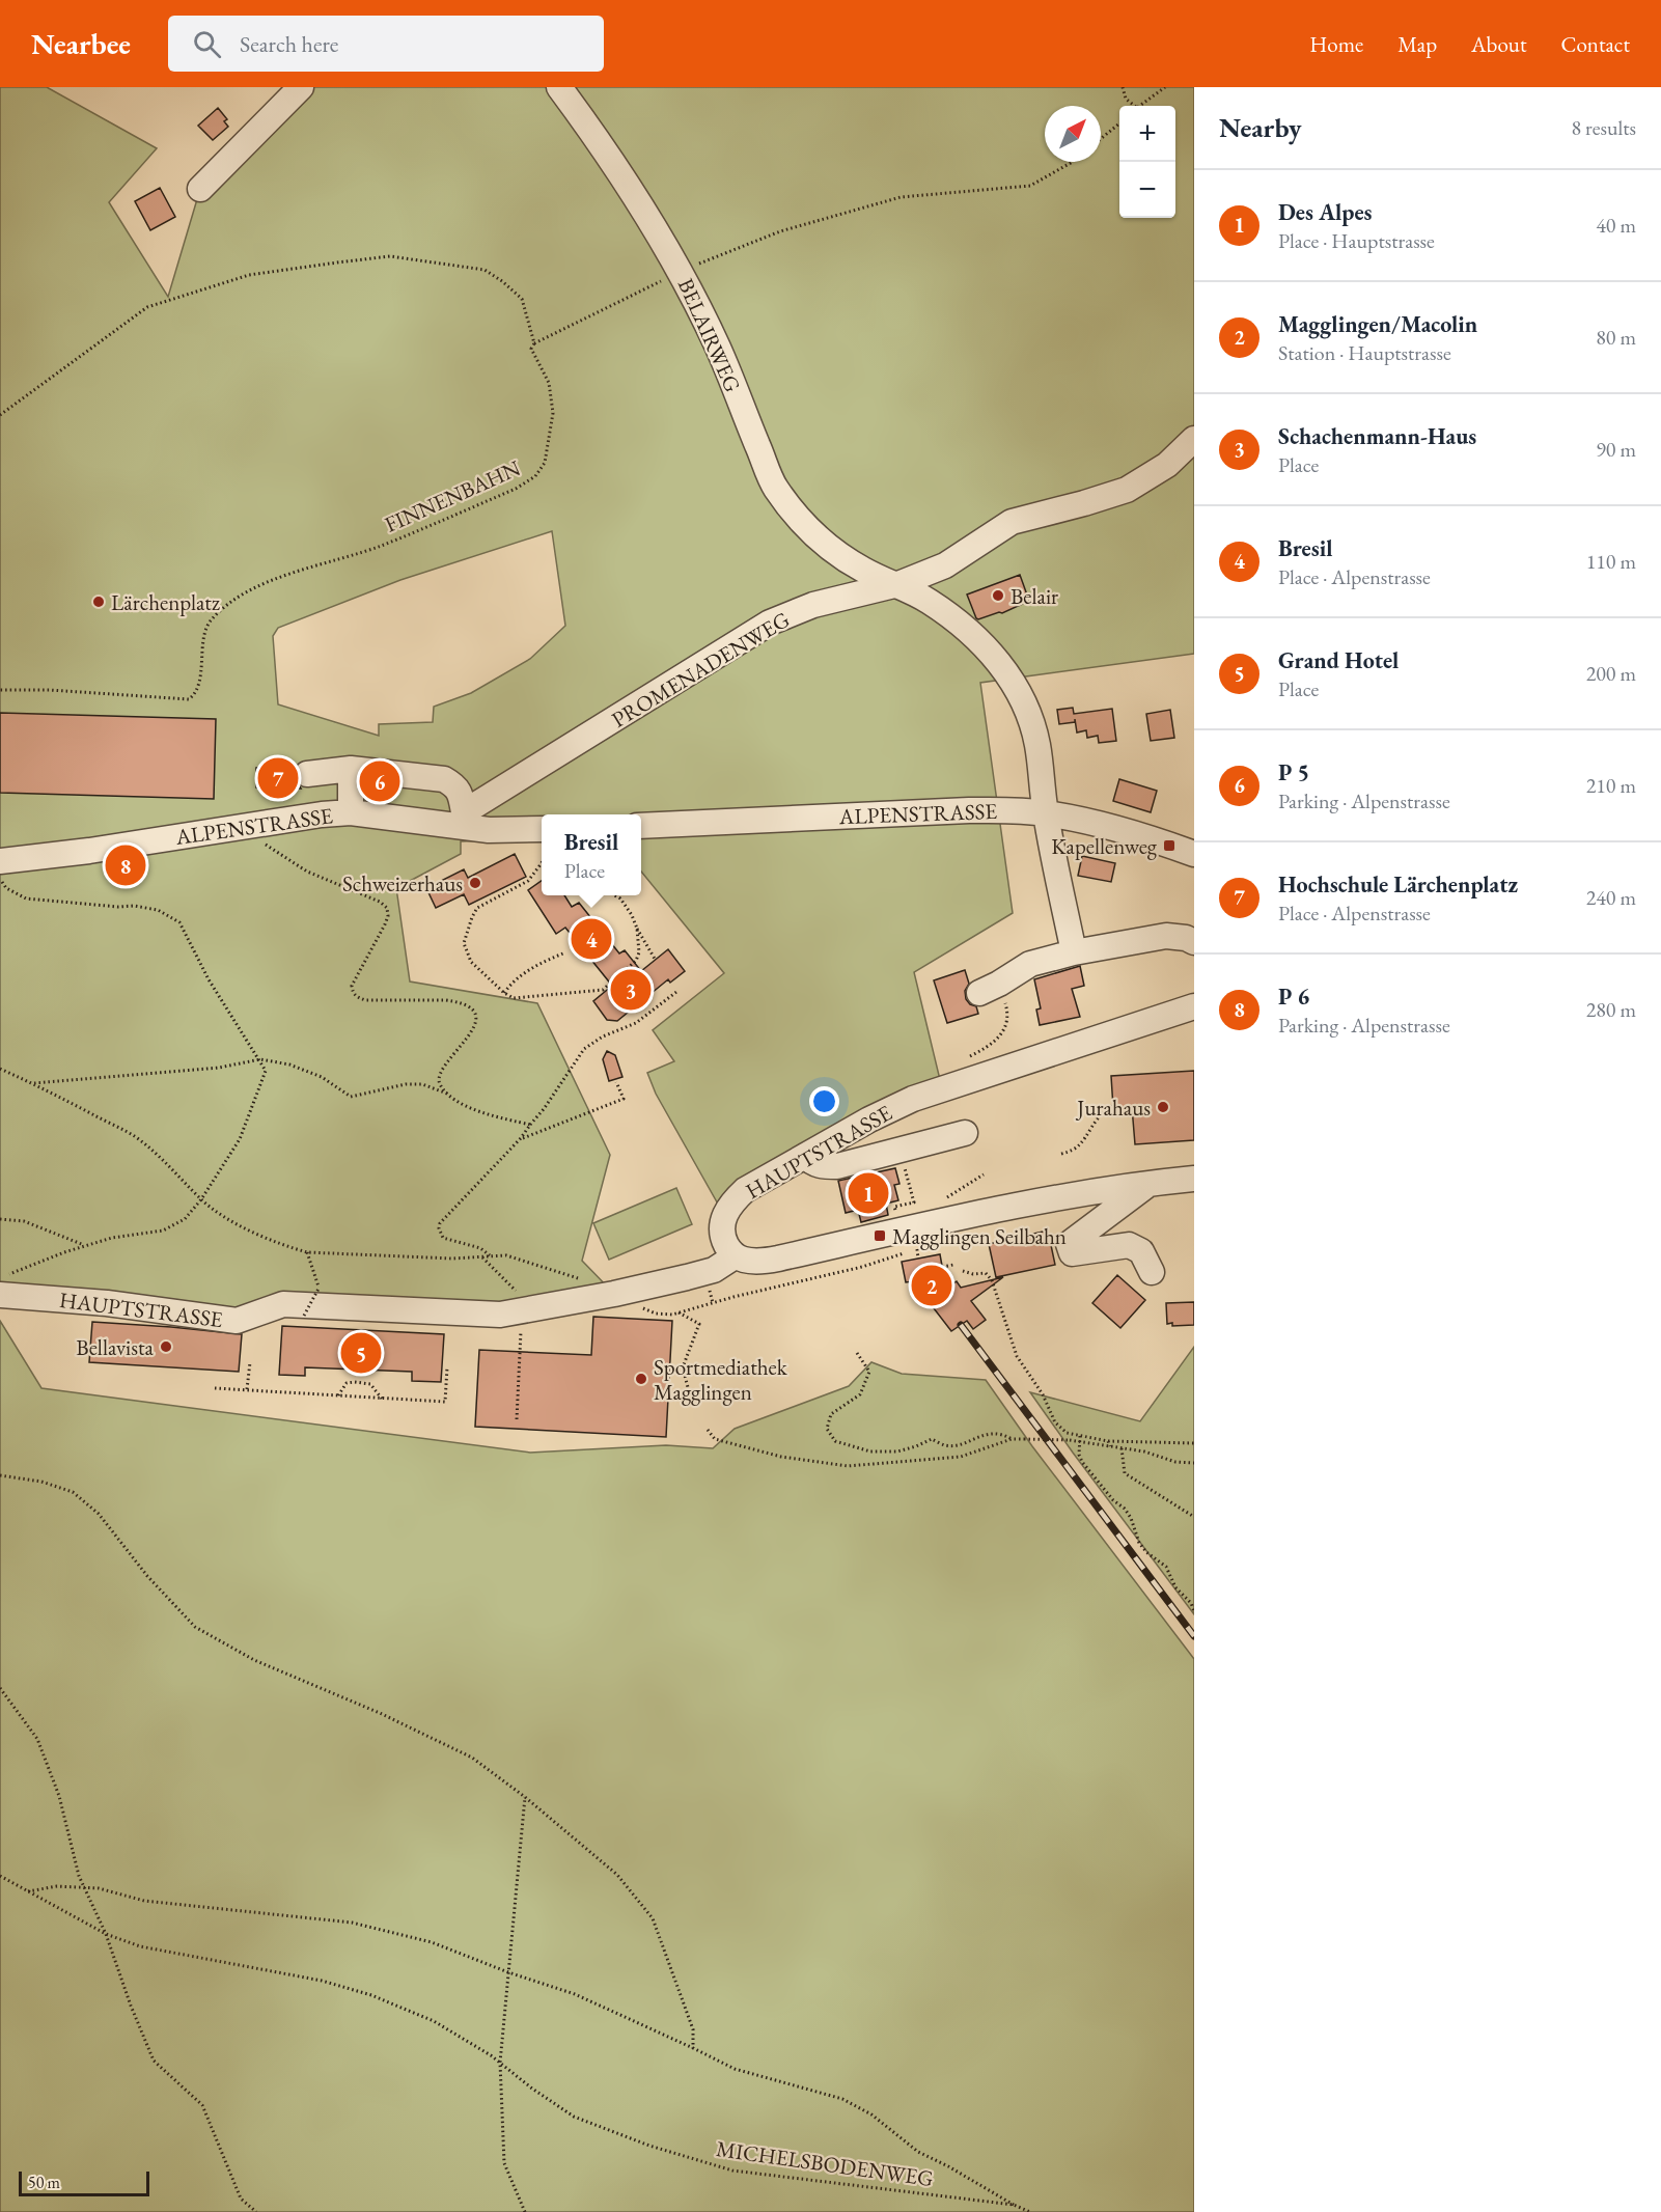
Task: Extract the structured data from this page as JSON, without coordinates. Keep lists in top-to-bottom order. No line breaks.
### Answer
{"streets":{"street":["BELAIRWEG","PROMENADENWEG","ALPENSTRASSE","HAUPTSTRASSE"],"path":["FINNENBAHN","MICHELSBODENWEG"]},"crossings":[["BELAIRWEG","PROMENADENWEG"],["BELAIRWEG","ALPENSTRASSE"],["PROMENADENWEG","ALPENSTRASSE"]],"places":{"other":["Belair","Lärchenplatz","Schweizerhaus","Jurahaus","Bellavista","Sportmediathek Magglingen"],"transit":["Kapellenweg","Magglingen Seilbahn"]},"scale_bar":"50 m","north":"top right","page":{"header":"Nearbee","search":"Search here","nav":["Home","Map","About","Contact"],"heading":["Nearby","8 results"],"map_buttons":["+","−"],"list":[{"mark":"1","name":"Des Alpes","note":"Place · Hauptstrasse","value":"40 m"},{"mark":"2","name":"Magglingen/Macolin","note":"Station · Hauptstrasse","value":"80 m"},{"mark":"3","name":"Schachenmann-Haus","note":"Place","value":"90 m"},{"mark":"4","name":"Bresil","note":"Place · Alpenstrasse","value":"110 m"},{"mark":"5","name":"Grand Hotel","note":"Place","value":"200 m"},{"mark":"6","name":"P 5","note":"Parking · Alpenstrasse","value":"210 m"},{"mark":"7","name":"Hochschule Lärchenplatz","note":"Place · Alpenstrasse","value":"240 m"},{"mark":"8","name":"P 6","note":"Parking · Alpenstrasse","value":"280 m"}],"pins":["7","6","8","4","3","1","2","5"],"popup":["Bresil","Place"],"scale":"50 m"}}
